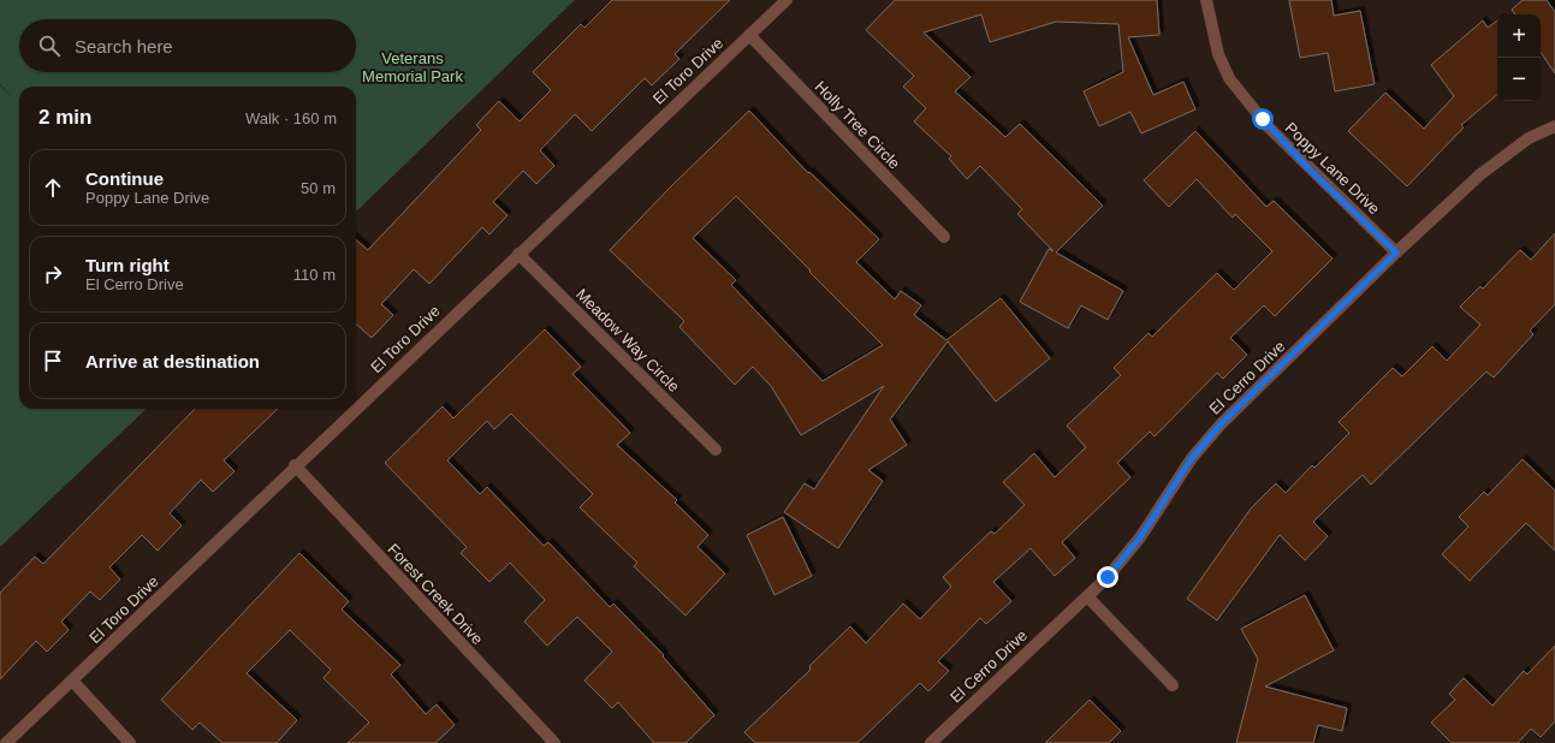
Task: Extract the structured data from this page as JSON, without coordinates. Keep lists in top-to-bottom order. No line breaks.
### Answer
{"streets":{"street":["El Toro Drive","Holly Tree Circle","Poppy Lane Drive","Meadow Way Circle","El Cerro Drive","Forest Creek Drive"]},"crossings":[["El Toro Drive","Holly Tree Circle"],["El Toro Drive","Meadow Way Circle"],["El Toro Drive","Forest Creek Drive"],["Poppy Lane Drive","El Cerro Drive"]],"parks":["Veterans Memorial Park"],"page":{"map_buttons":["+","−"],"search":"Search here","heading":["2 min","Walk · 160 m"],"list":[["Continue","Poppy Lane Drive","50 m"],["Turn right","El Cerro Drive","110 m"],"Arrive at destination"]}}
